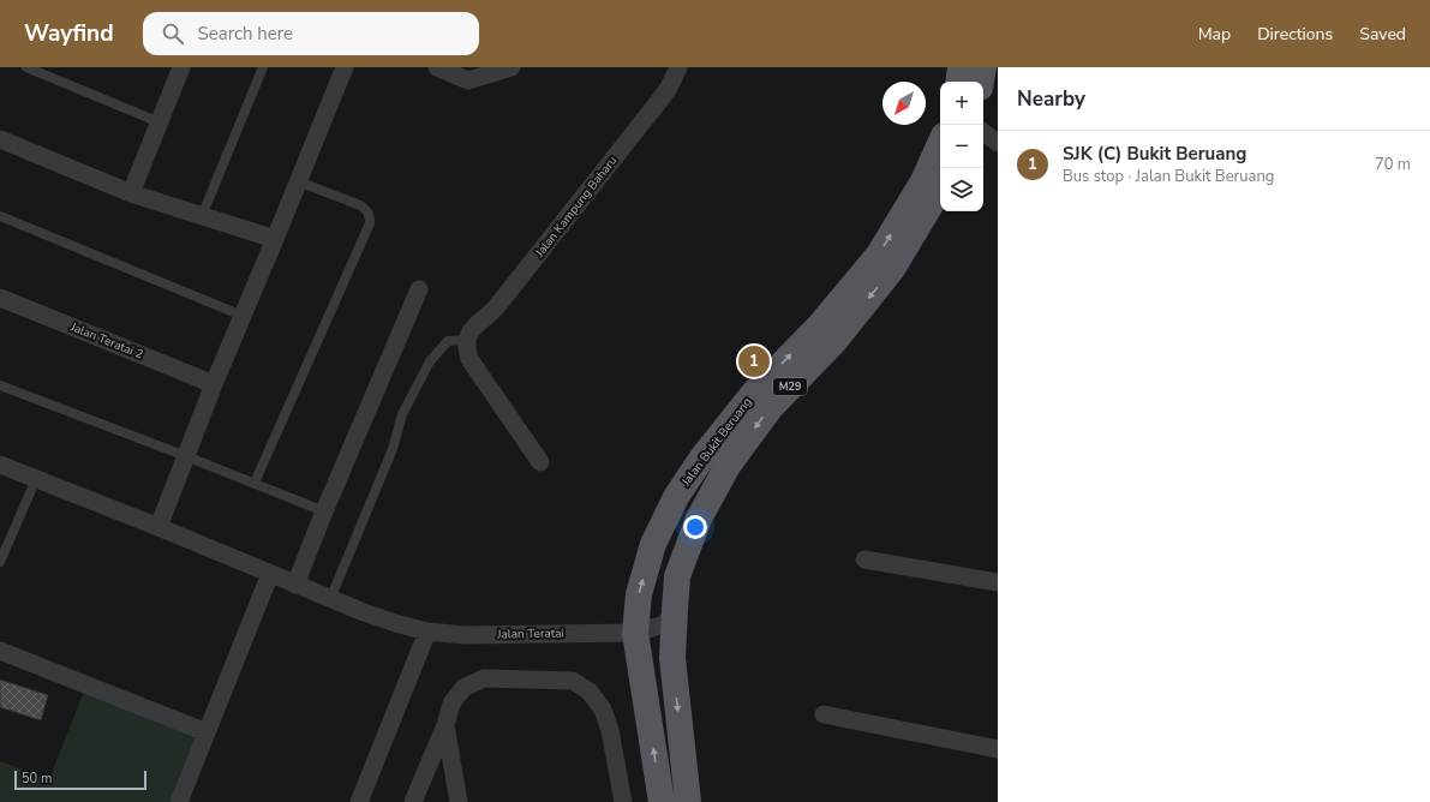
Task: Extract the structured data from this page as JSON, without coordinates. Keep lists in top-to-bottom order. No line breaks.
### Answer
{"streets":{"main road":["M29","Jalan Bukit Beruang"],"street":["Jalan Kampung Baharu","Jalan Teratai 2","Jalan Teratai"]},"crossings":[["Jalan Bukit Beruang","Jalan Teratai"]],"scale_bar":"50 m","north":"bottom left","page":{"header":"Wayfind","search":"Search here","nav":["Map","Directions","Saved"],"heading":"Nearby","map_buttons":["+","−"],"list":[{"mark":"1","name":"SJK (C) Bukit Beruang","note":"Bus stop · Jalan Bukit Beruang","value":"70 m"}],"pins":"1","scale":"50 m"}}
